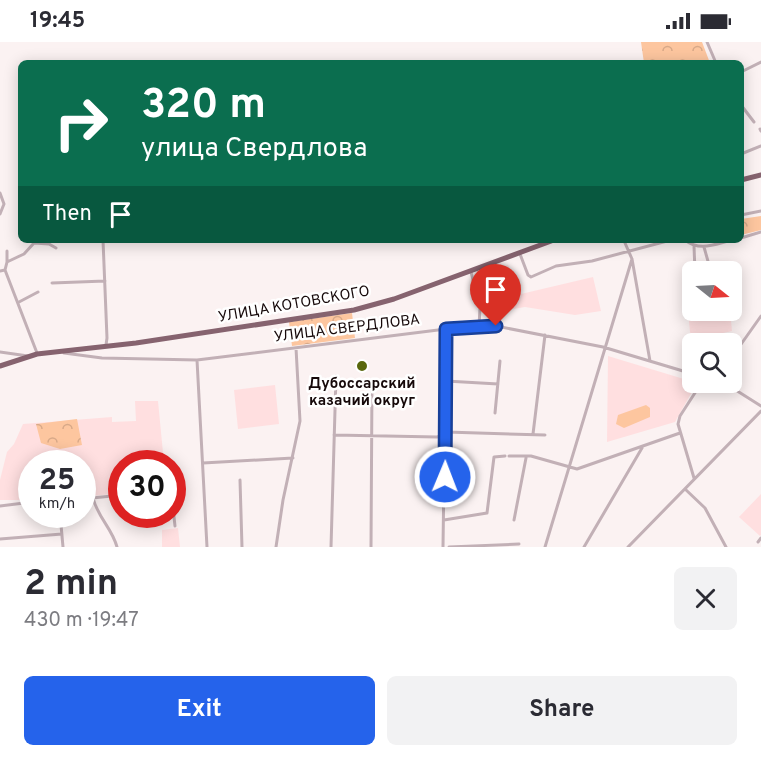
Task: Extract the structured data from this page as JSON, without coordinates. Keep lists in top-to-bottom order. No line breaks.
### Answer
{"streets":{"highway":["УЛИЦА КОТОВСКОГО","УЛИЦА СВЕРДЛОВА"]},"crossings":[["УЛИЦА КОТОВСКОГО","УЛИЦА СВЕРДЛОВА"]],"places":["Дубоссарский казачий округ"],"north":"right","page":{"status":"19:45","turn":["320 m","улица Свердлова"],"then":"Then","speed":"25 km/h","limit":"30","heading":["2 min","430 m · 19:47"],"buttons":["Exit","Share"]}}
